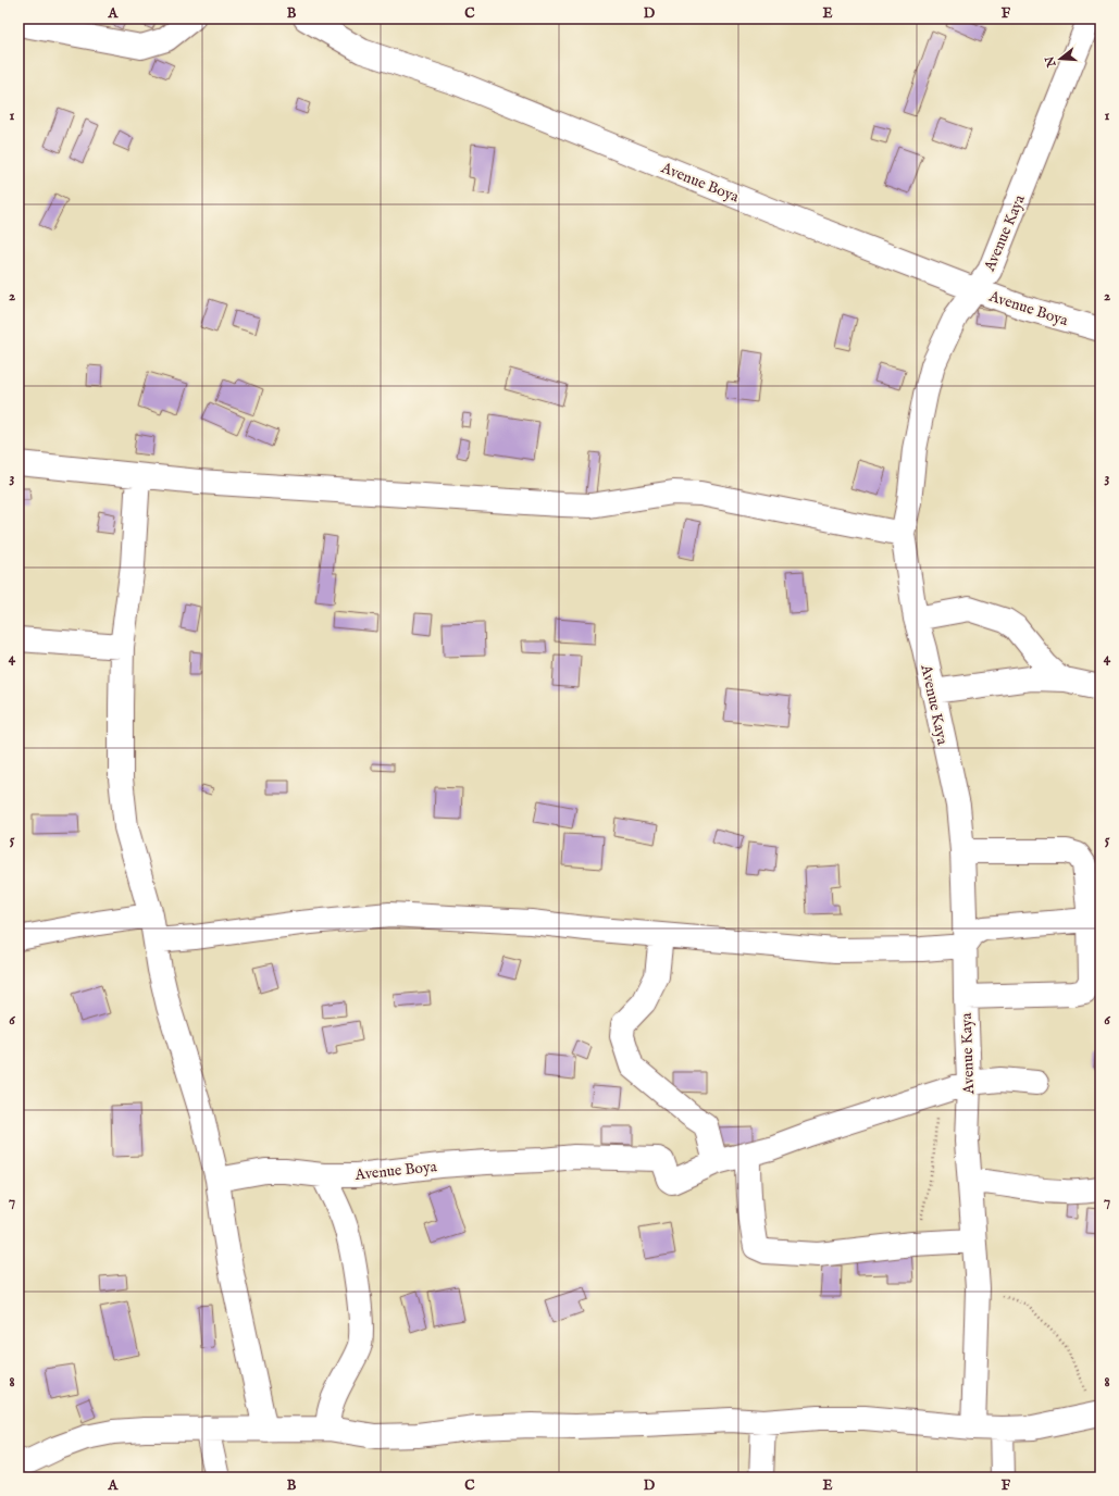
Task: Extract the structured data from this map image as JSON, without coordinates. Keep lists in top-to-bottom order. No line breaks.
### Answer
{"streets":{"street":["Avenue Boya","Avenue Kaya"]},"crossings":[["Avenue Boya","Avenue Kaya"]],"north":"left","grid":{"columns":["A","B","C","D","E","F"],"rows":["1","2","3","4","5","6","7","8"]}}
